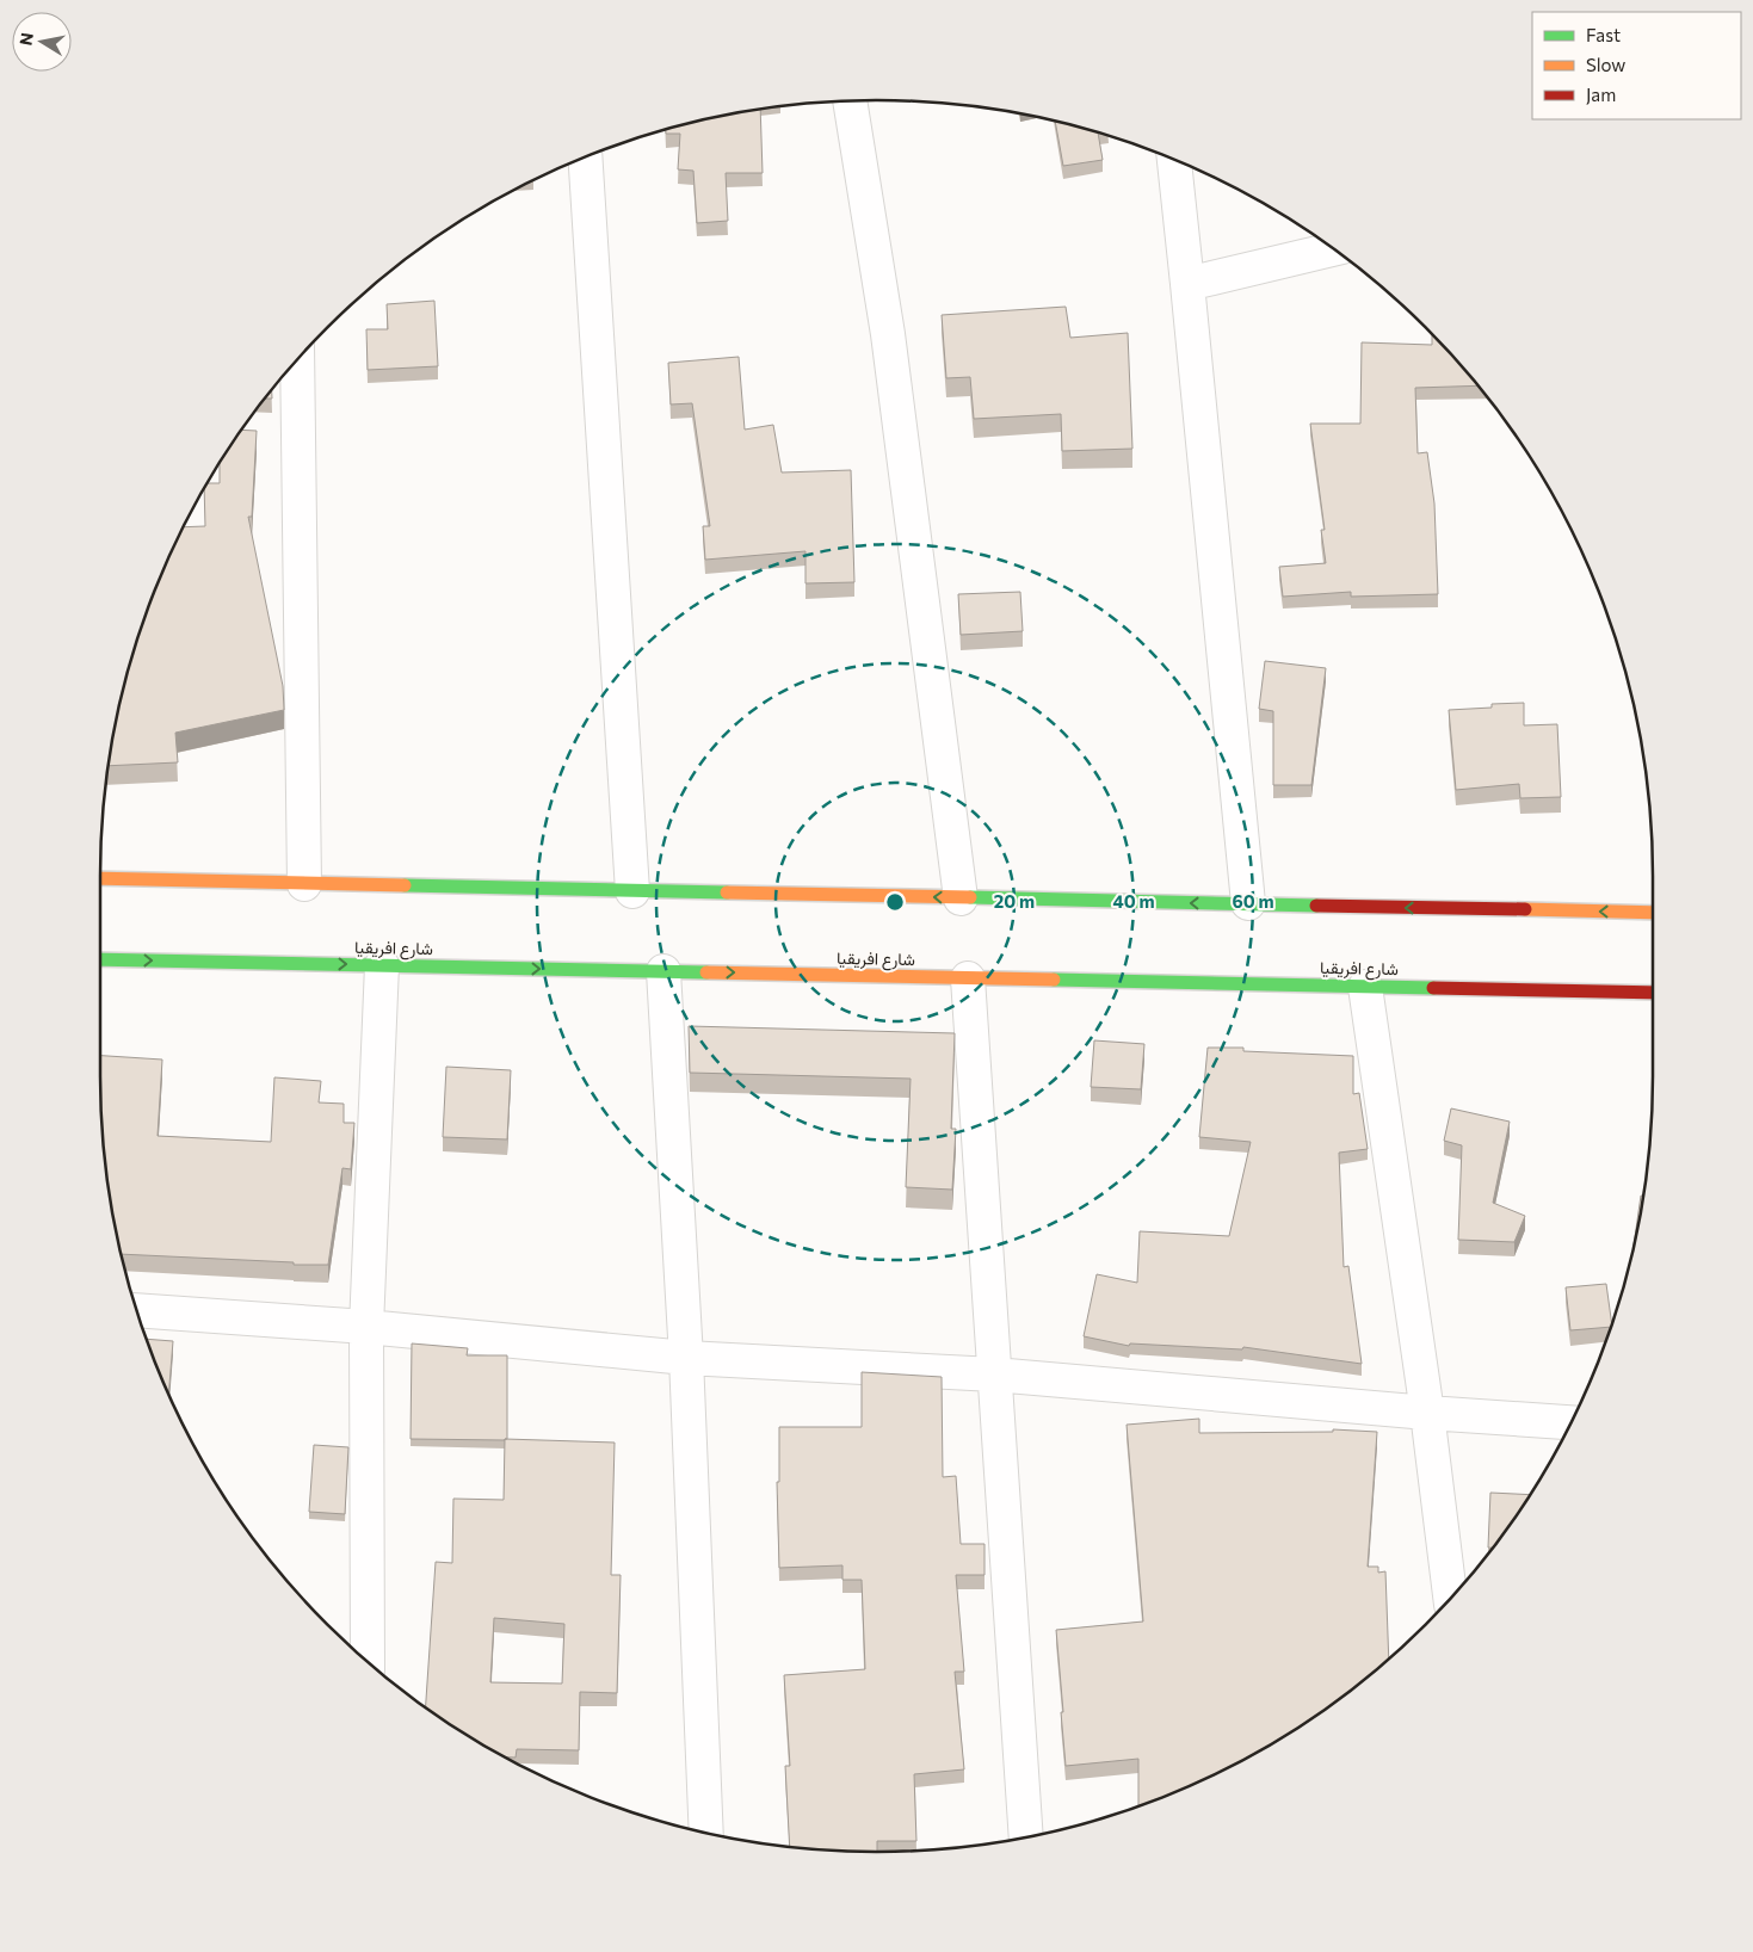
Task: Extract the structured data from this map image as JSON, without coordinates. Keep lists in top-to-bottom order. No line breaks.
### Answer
{"streets":{"street":["شارع افريقيا"]},"legend":["Fast","Slow","Jam"],"north":"left","rings":["20 m","40 m","60 m"]}
